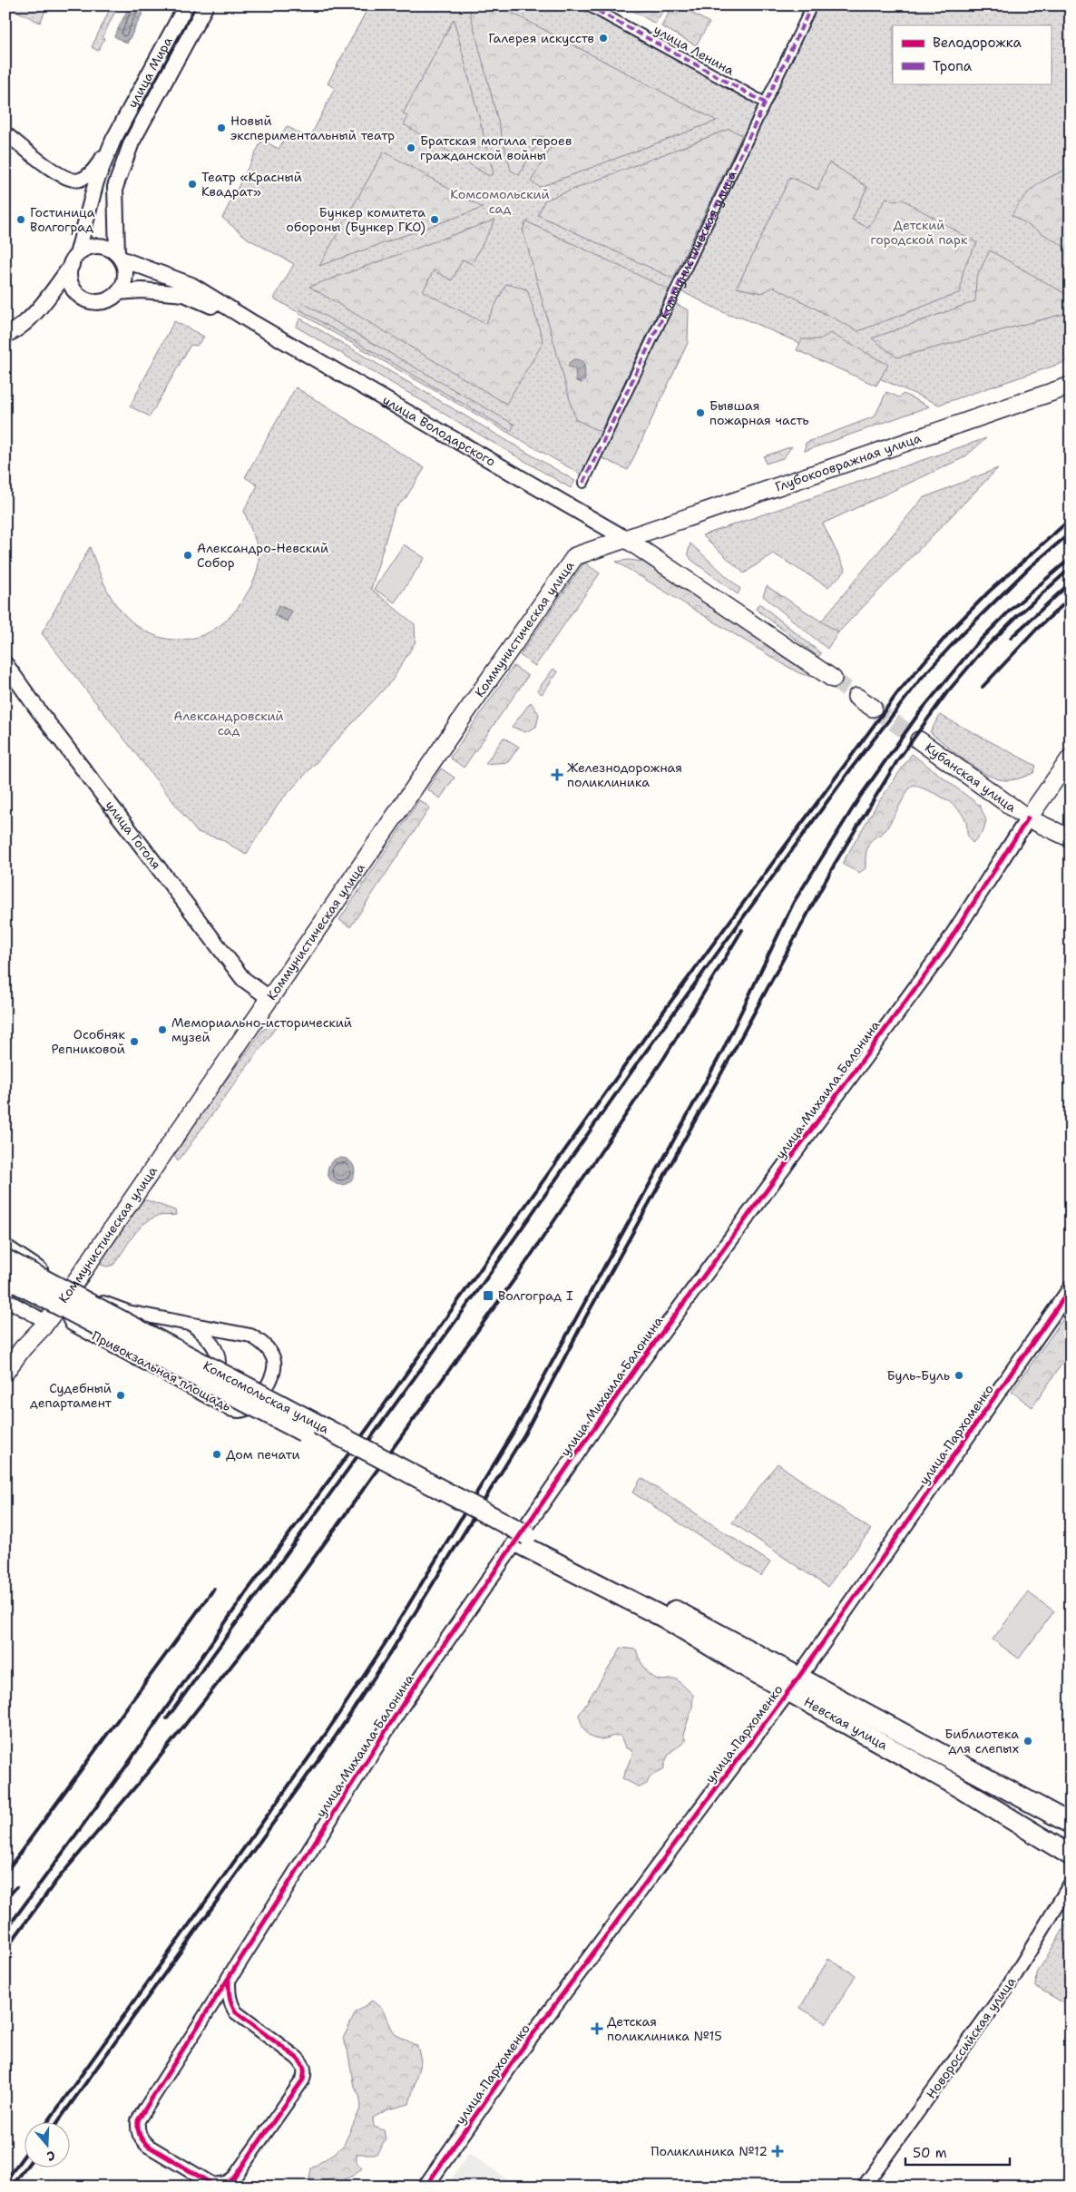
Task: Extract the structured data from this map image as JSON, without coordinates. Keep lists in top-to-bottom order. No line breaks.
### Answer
{"streets":{"main road":["Коммунистическая улица","Глубокоовражная улица","Кубанская улица","улица Михаила Балонина","Комсомольская улица","Невская улица"],"street":["улица Ленина","улица Мира","улица Володарского","улица Гоголя","Привокзальная площадь","улица Пархоменко","Новороссийская улица"]},"crossings":[["улица Ленина","Коммунистическая улица"],["Коммунистическая улица","улица Володарского"],["Коммунистическая улица","Глубокоовражная улица"],["Коммунистическая улица","улица Гоголя"],["Коммунистическая улица","Привокзальная площадь"],["улица Володарского","Глубокоовражная улица"],["Кубанская улица","улица Михаила Балонина"],["Комсомольская улица","Невская улица"],["улица Пархоменко","Невская улица"]],"parks":["Комсомольский сад","Детский городской парк","Александровский сад"],"places":{"other":["Галерея искусств","Новый экспериментальный театр","Братская могила героев гражданской войны","Театр «Красный Квадрат»","Гостиница Волгоград","Бункер комитета обороны (Бункер ГКО)","Бывшая пожарная часть","Александро-Невский Собор","Мемориально-исторический музей","Особняк Репниковой","Буль-Буль","Судебный департамент","Дом печати","Библиотека для слепых"],"health":["Железнодорожная поликлиника","Детская поликлиника №15","Поликлиника №12"],"transit":["Волгоград I"]},"legend":["Велодорожка","Тропа"],"scale_bar":"50 m","north":"bottom"}
